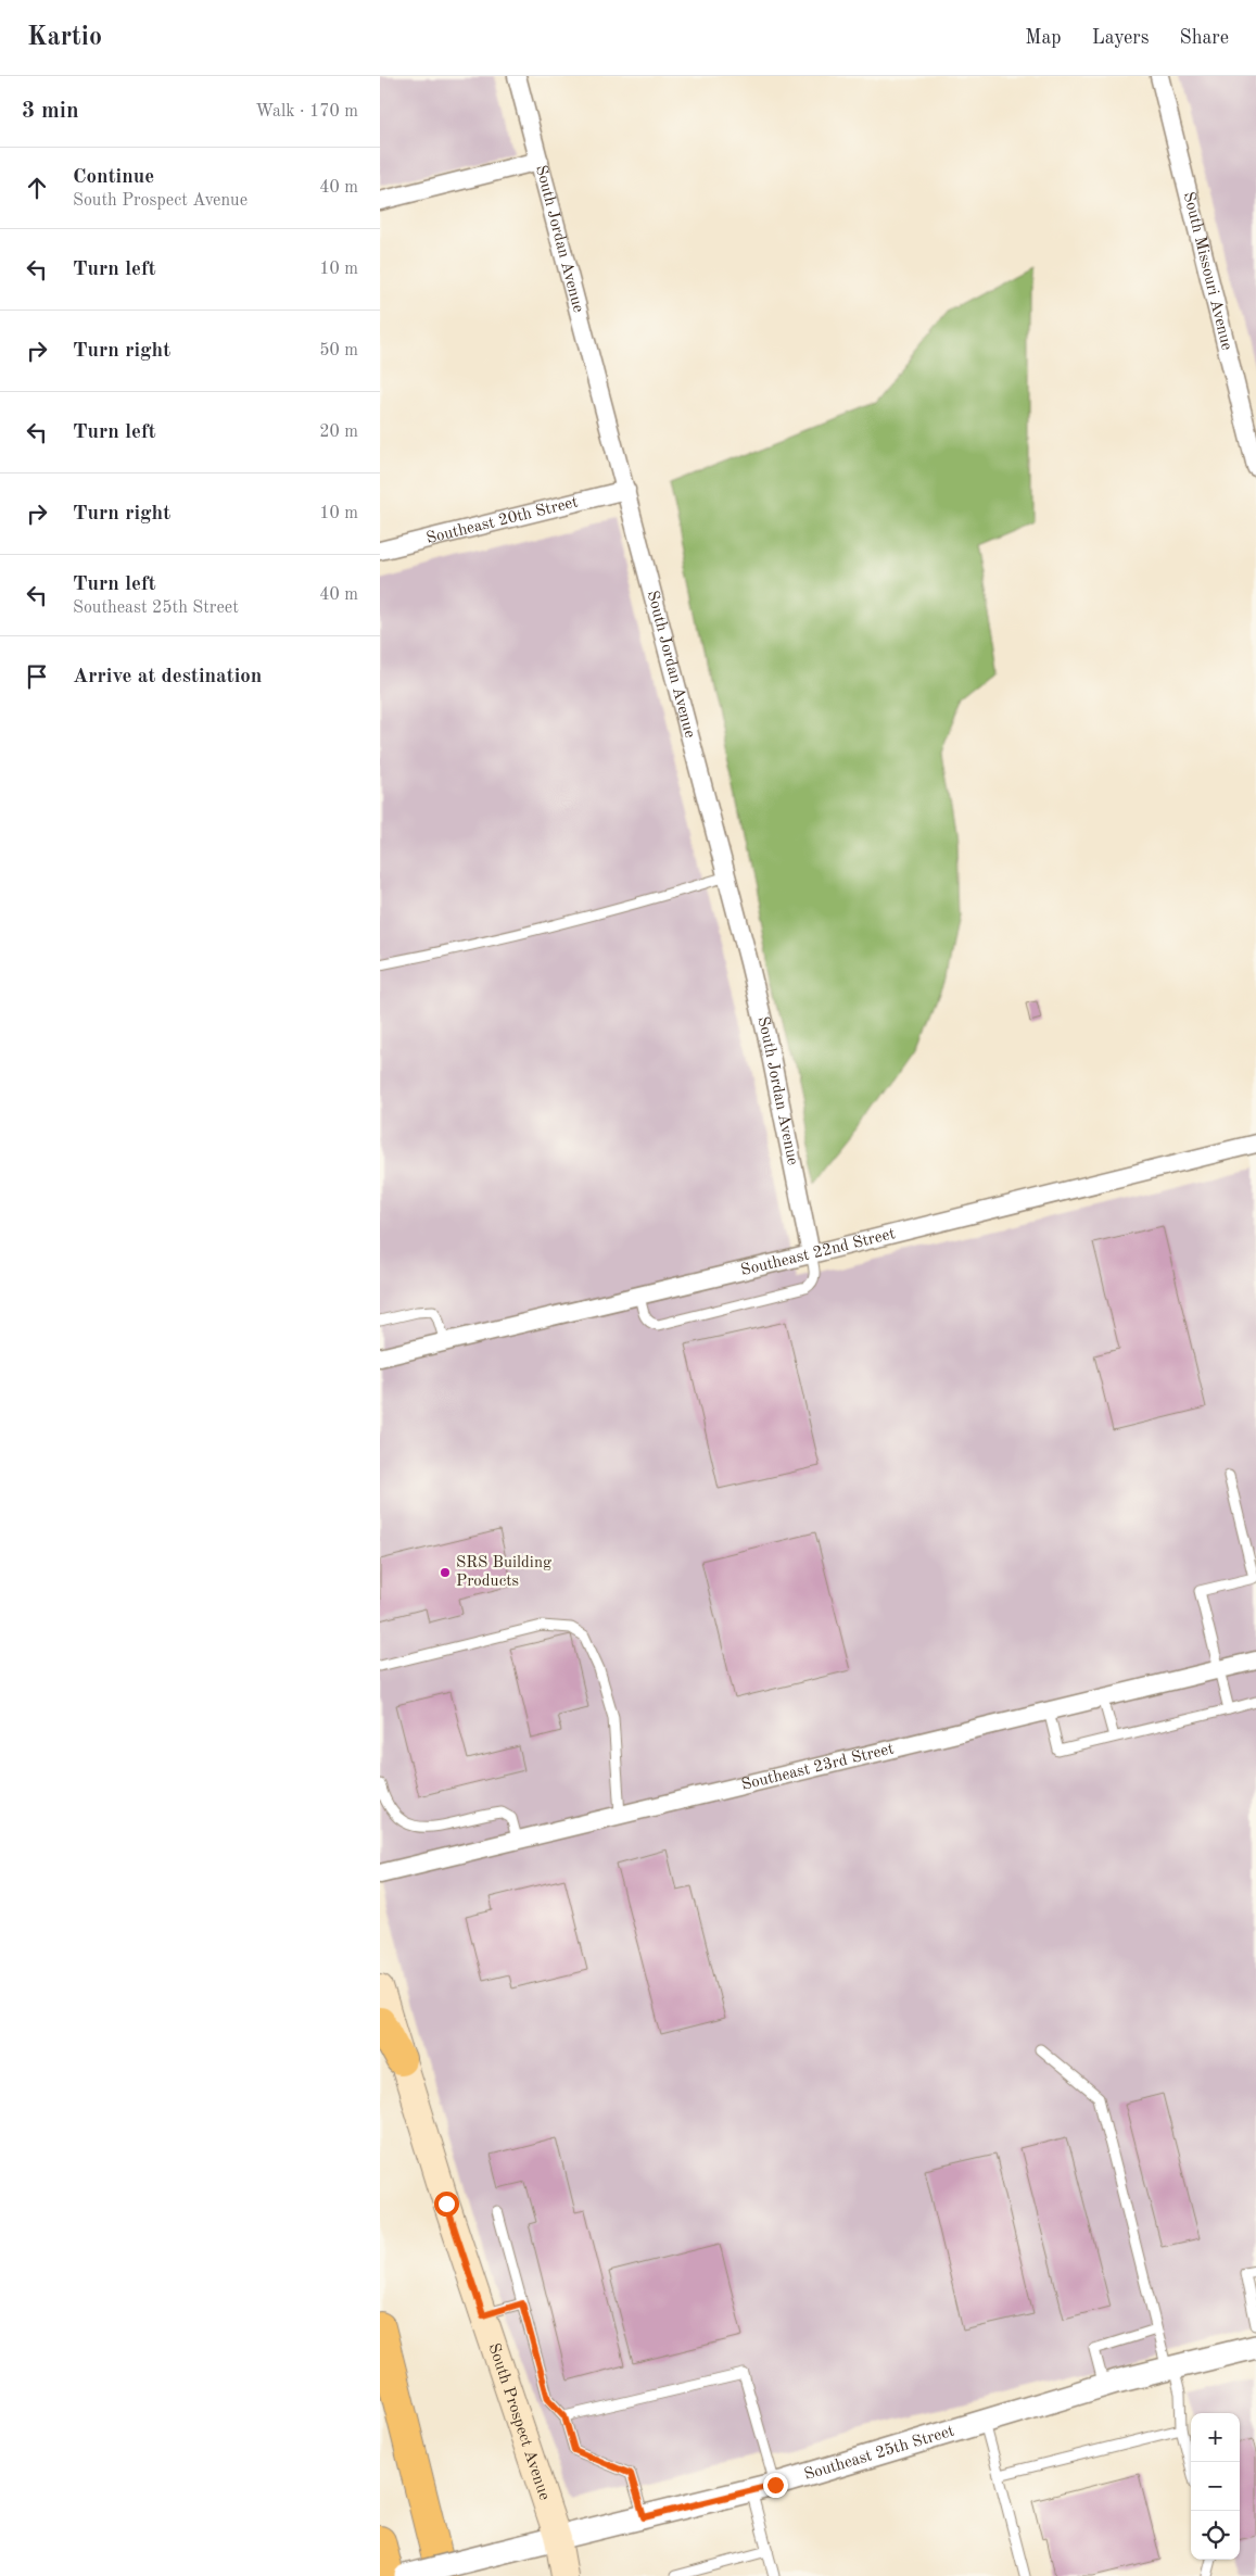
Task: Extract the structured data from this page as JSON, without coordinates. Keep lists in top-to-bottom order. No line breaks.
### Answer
{"streets":{"main road":["South Prospect Avenue"],"street":["South Jordan Avenue","South Missouri Avenue","Southeast 20th Street","Southeast 22nd Street","Southeast 23rd Street","Southeast 25th Street"]},"crossings":[["South Jordan Avenue","Southeast 20th Street"],["South Jordan Avenue","Southeast 22nd Street"],["South Prospect Avenue","Southeast 25th Street"]],"places":["SRS Building Products"],"page":{"header":"Kartio","nav":["Map","Layers","Share"],"heading":["3 min","Walk · 170 m"],"list":[["Continue","South Prospect Avenue","40 m"],["Turn left","10 m"],["Turn right","50 m"],["Turn left","20 m"],["Turn right","10 m"],["Turn left","Southeast 25th Street","40 m"],"Arrive at destination"],"map_buttons":["+","−"]}}
